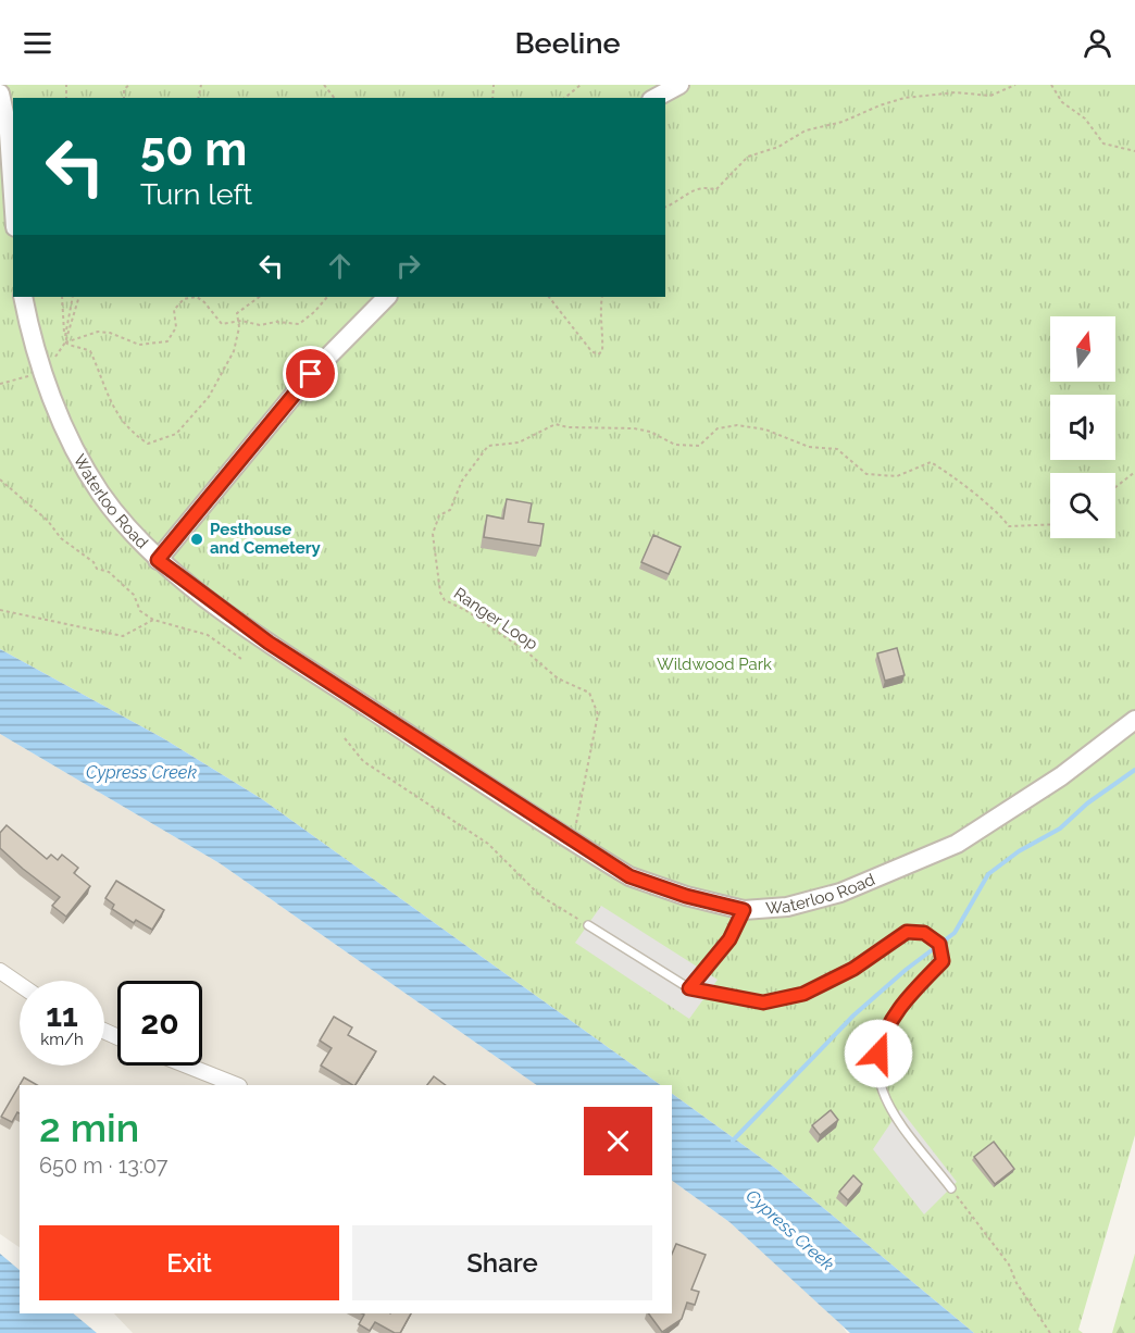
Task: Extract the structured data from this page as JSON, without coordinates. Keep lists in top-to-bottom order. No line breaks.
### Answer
{"streets":{"street":["Waterloo Road"],"path":["Ranger Loop"]},"crossings":[["Waterloo Road","Ranger Loop"]],"water":["Cypress Creek"],"parks":["Wildwood Park"],"places":["Pesthouse and Cemetery"],"north":"top","page":{"header":"Beeline","turn":["50 m","Turn left"],"speed":"11 km/h","limit":"20","heading":["2 min","650 m · 13:07"],"buttons":["Exit","Share"]}}
